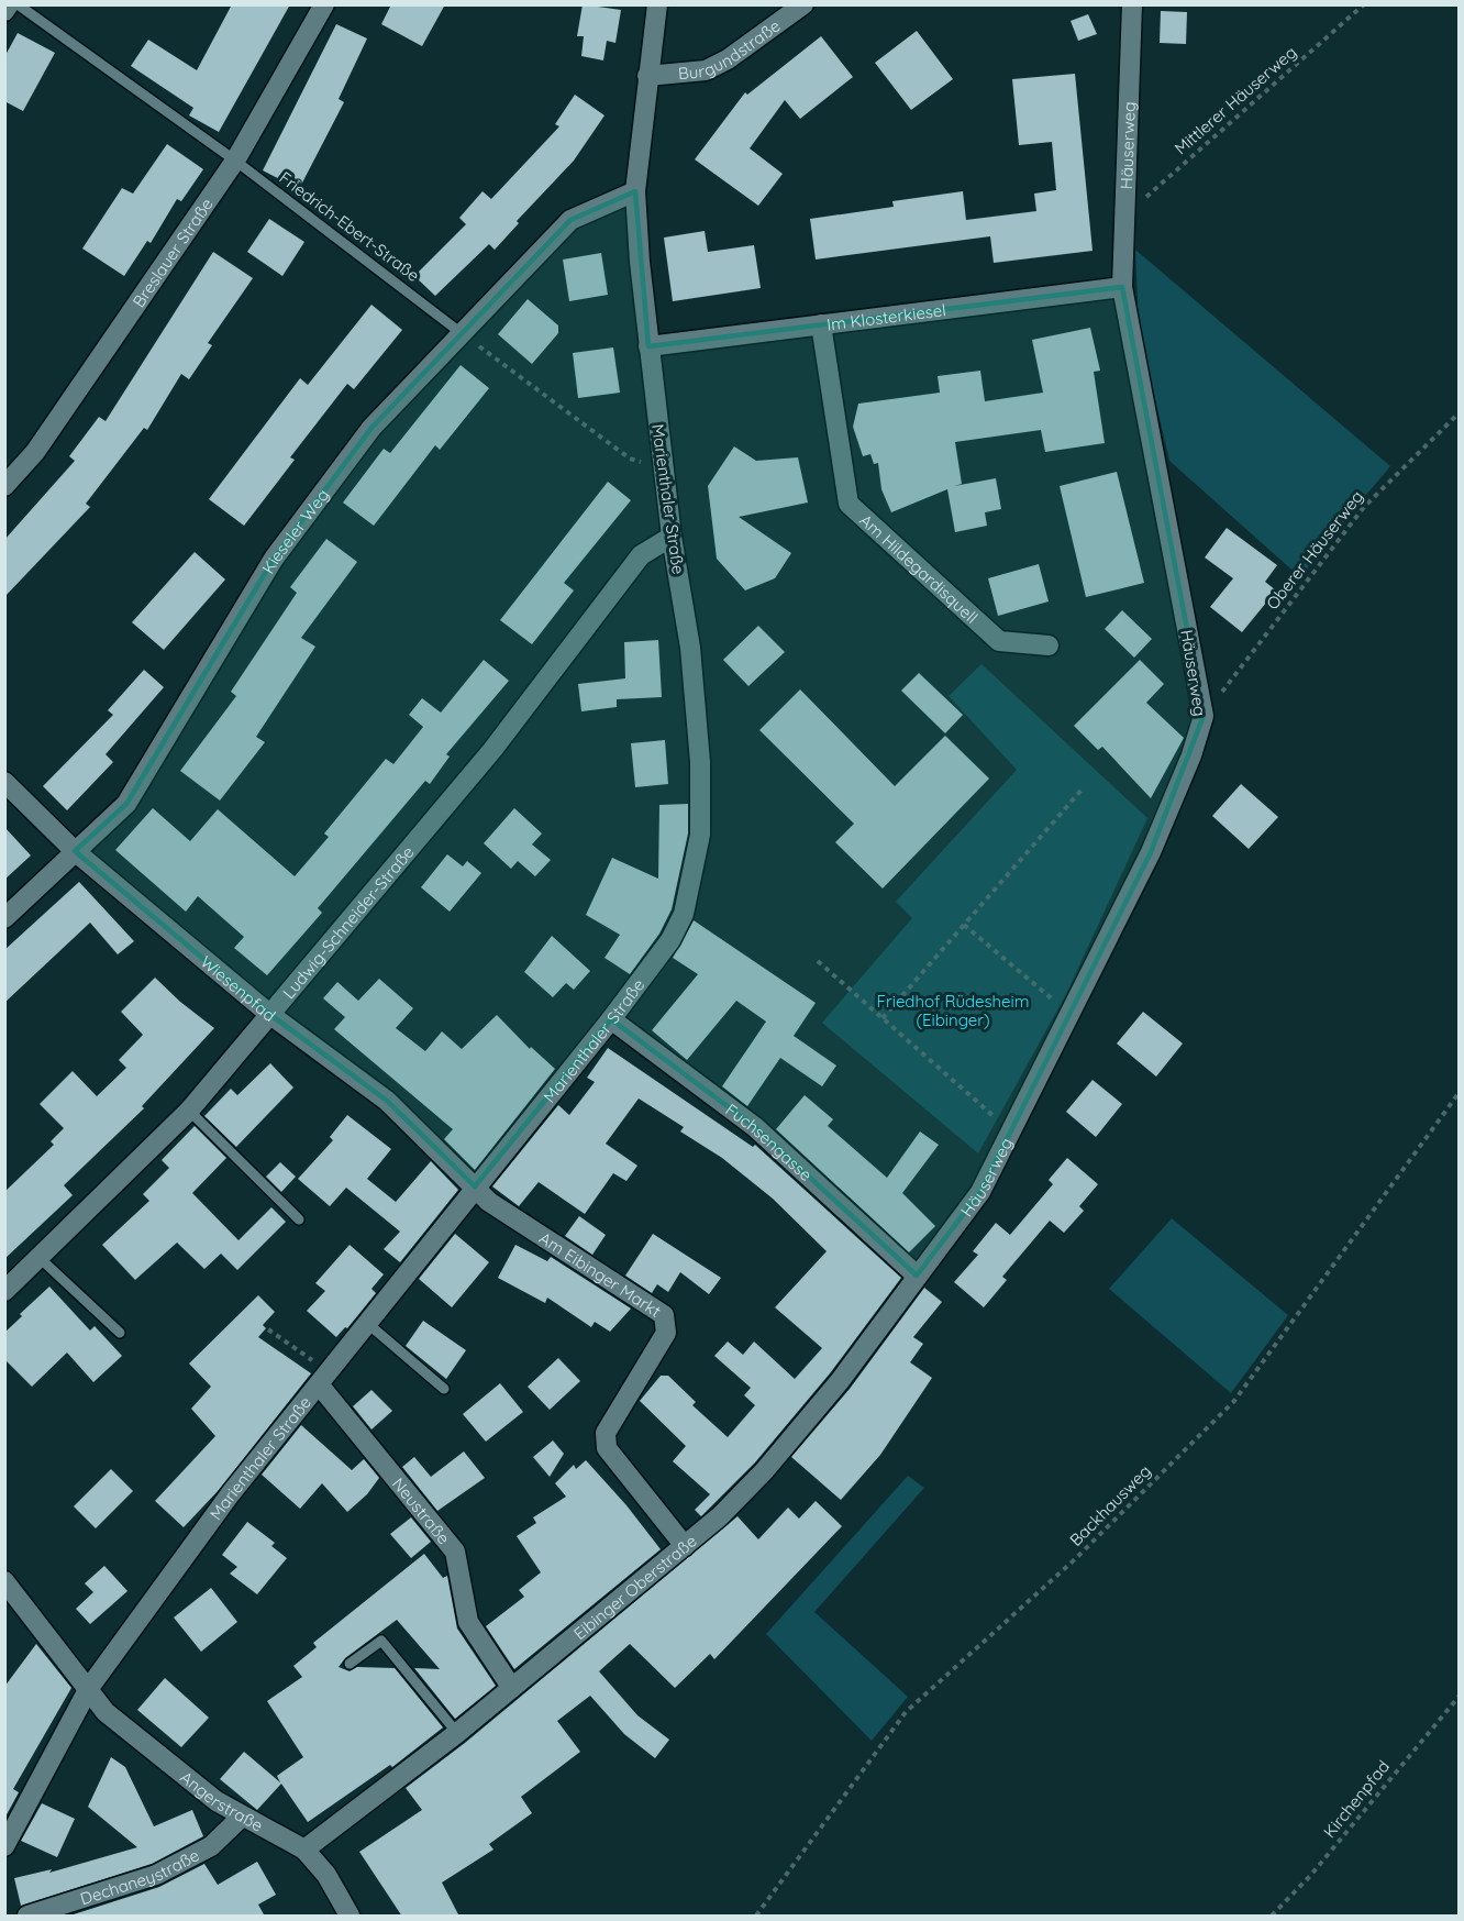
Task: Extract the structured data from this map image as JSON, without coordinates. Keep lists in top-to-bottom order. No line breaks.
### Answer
{"streets":{"street":["Burgundstraße","Häuserweg","Breslauer Straße","Im Klosterkiesel","Marienthaler Straße","Kieseler Weg","Am Hildegardisquell","Ludwig-Schneider-Straße","Wiesenpfad","Fuchsengasse","Am Eibinger Markt","Neustraße","Eibinger Oberstraße","Angerstraße","Dechaneystraße"],"lane":["Friedrich-Ebert-Straße"],"path":["Mittlerer Häuserweg","Oberer Häuserweg","Backhausweg","Kirchenpfad"]},"crossings":[["Burgundstraße","Marienthaler Straße"],["Mittlerer Häuserweg","Häuserweg"],["Häuserweg","Im Klosterkiesel"],["Häuserweg","Oberer Häuserweg"],["Häuserweg","Fuchsengasse"],["Häuserweg","Eibinger Oberstraße"],["Friedrich-Ebert-Straße","Breslauer Straße"],["Friedrich-Ebert-Straße","Kieseler Weg"],["Im Klosterkiesel","Marienthaler Straße"],["Im Klosterkiesel","Am Hildegardisquell"],["Marienthaler Straße","Kieseler Weg"],["Marienthaler Straße","Ludwig-Schneider-Straße"],["Marienthaler Straße","Wiesenpfad"],["Marienthaler Straße","Fuchsengasse"],["Marienthaler Straße","Am Eibinger Markt"],["Marienthaler Straße","Neustraße"],["Marienthaler Straße","Angerstraße"],["Kieseler Weg","Wiesenpfad"],["Ludwig-Schneider-Straße","Wiesenpfad"],["Wiesenpfad","Am Eibinger Markt"],["Fuchsengasse","Eibinger Oberstraße"],["Am Eibinger Markt","Eibinger Oberstraße"],["Neustraße","Eibinger Oberstraße"],["Eibinger Oberstraße","Angerstraße"],["Angerstraße","Dechaneystraße"]],"parks":["Friedhof Rüdesheim (Eibinger)"]}
